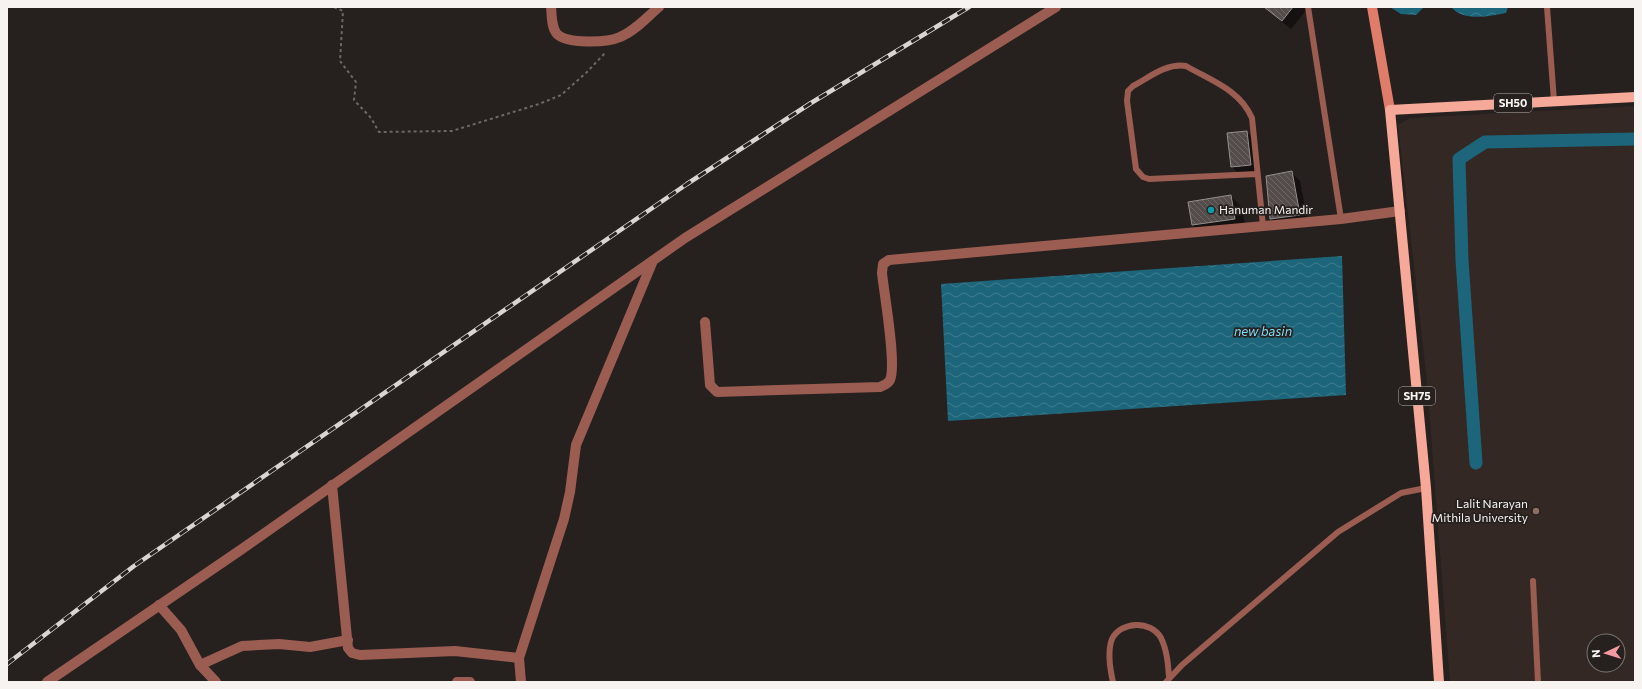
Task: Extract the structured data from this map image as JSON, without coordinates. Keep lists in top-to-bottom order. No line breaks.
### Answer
{"streets":{"main road":["SH50","SH75"]},"crossings":[["SH50","SH75"]],"water":["new basin"],"places":["Hanuman Mandir","Lalit Narayan Mithila University"],"north":"left"}
